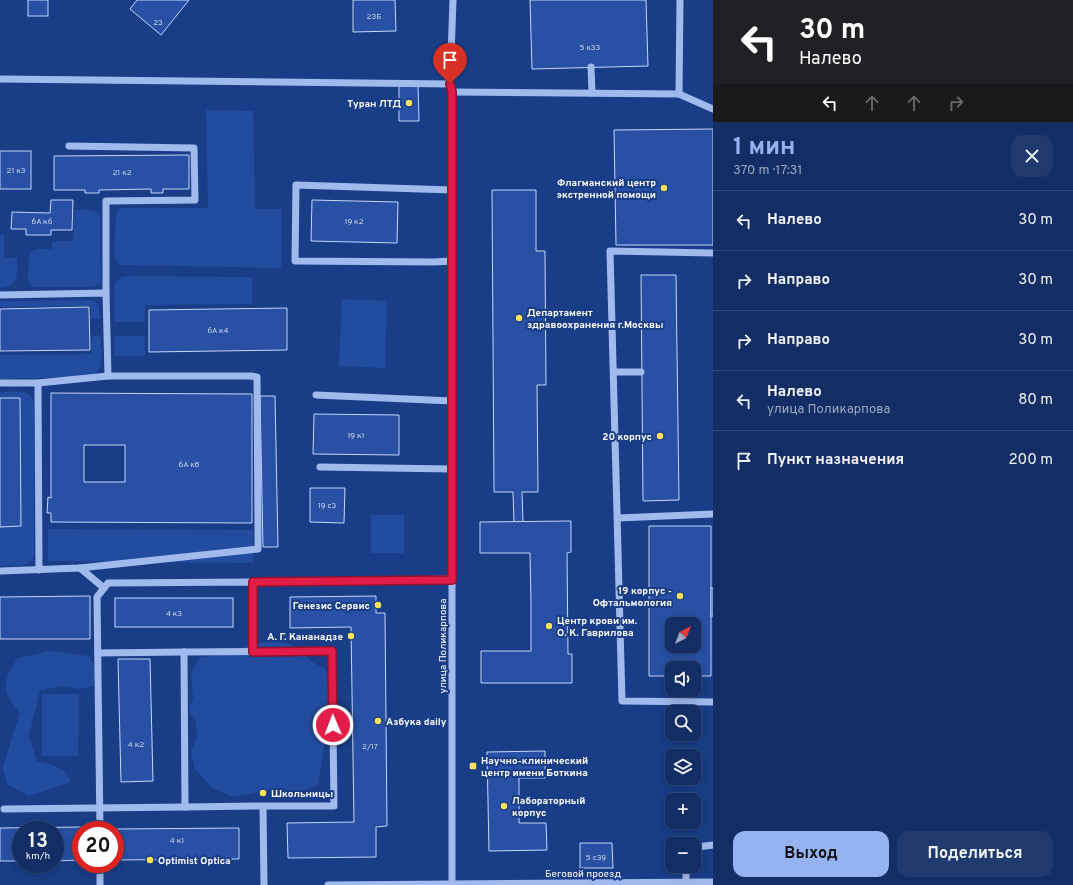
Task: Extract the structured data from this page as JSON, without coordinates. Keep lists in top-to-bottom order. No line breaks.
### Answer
{"streets":{"street":["улица Поликарпова","Беговой проезд"]},"crossings":[["улица Поликарпова","Беговой проезд"]],"places":{"other":["Туран ЛТД","Флагманский центр экстренной помощи","Департамент здравоохранения г.Москвы","20 корпус","19 корпус - Офтальмология","Генезис Сервис","Центр крови им. О. К. Гаврилова","А. Г. Кананадзе","Азбука daily","Школьницы","Лабораторный корпус","Optimist Optica"],"transit":["Научно-клинический центр имени Боткина"]},"house_numbers":["23Б","23","5 к33","21 к3","21 к2","6А к6","19 к2","6А к4","19 к1","6А к8","19 с3","4 к3","4 к2","2/17","4 к1","5 с39"],"north":"top right","page":{"turn":["30 m","Налево"],"heading":["1 мин","370 m · 17:31"],"list":[{"name":"Налево","value":"30 m"},{"name":"Направо","value":"30 m"},{"name":"Направо","value":"30 m"},{"name":"Налево","note":"улица Поликарпова","value":"80 m"},{"name":"Пункт назначения","value":"200 m"}],"map_buttons":["+","−"],"speed":"13 km/h","limit":"20","buttons":["Выход","Поделиться"]}}
